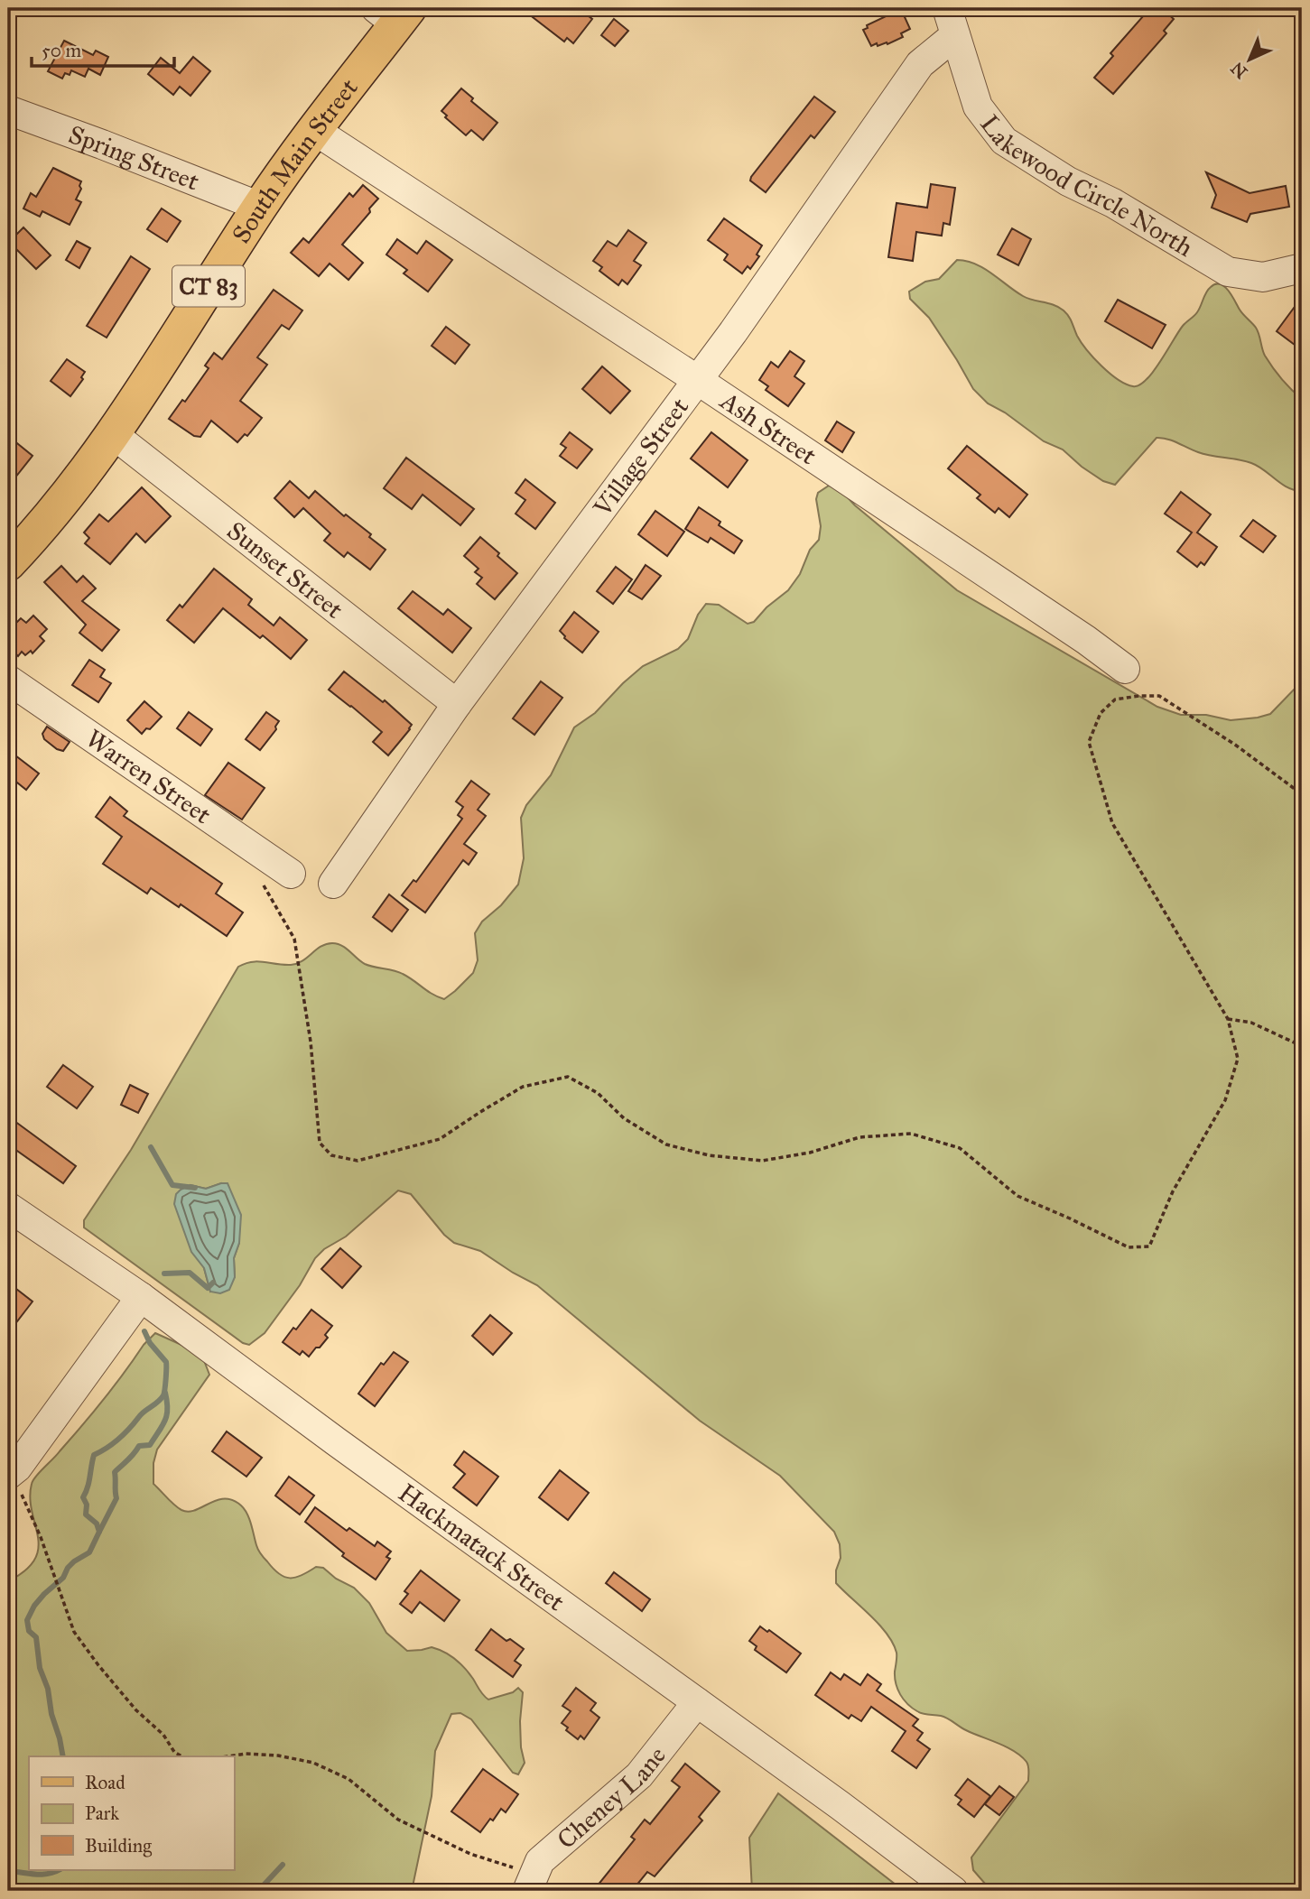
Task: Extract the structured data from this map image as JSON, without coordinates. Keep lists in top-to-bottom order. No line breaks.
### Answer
{"streets":{"main road":["South Main Street","CT 83"],"street":["Spring Street","Lakewood Circle North","Ash Street","Village Street","Sunset Street","Warren Street","Hackmatack Street","Cheney Lane"]},"crossings":[["Spring Street","South Main Street"],["South Main Street","Ash Street"],["South Main Street","Sunset Street"],["Lakewood Circle North","Village Street"],["Ash Street","Village Street"],["Village Street","Sunset Street"],["Hackmatack Street","Cheney Lane"]],"legend":["Road","Park","Building"],"scale_bar":"50 m","north":"bottom left"}
